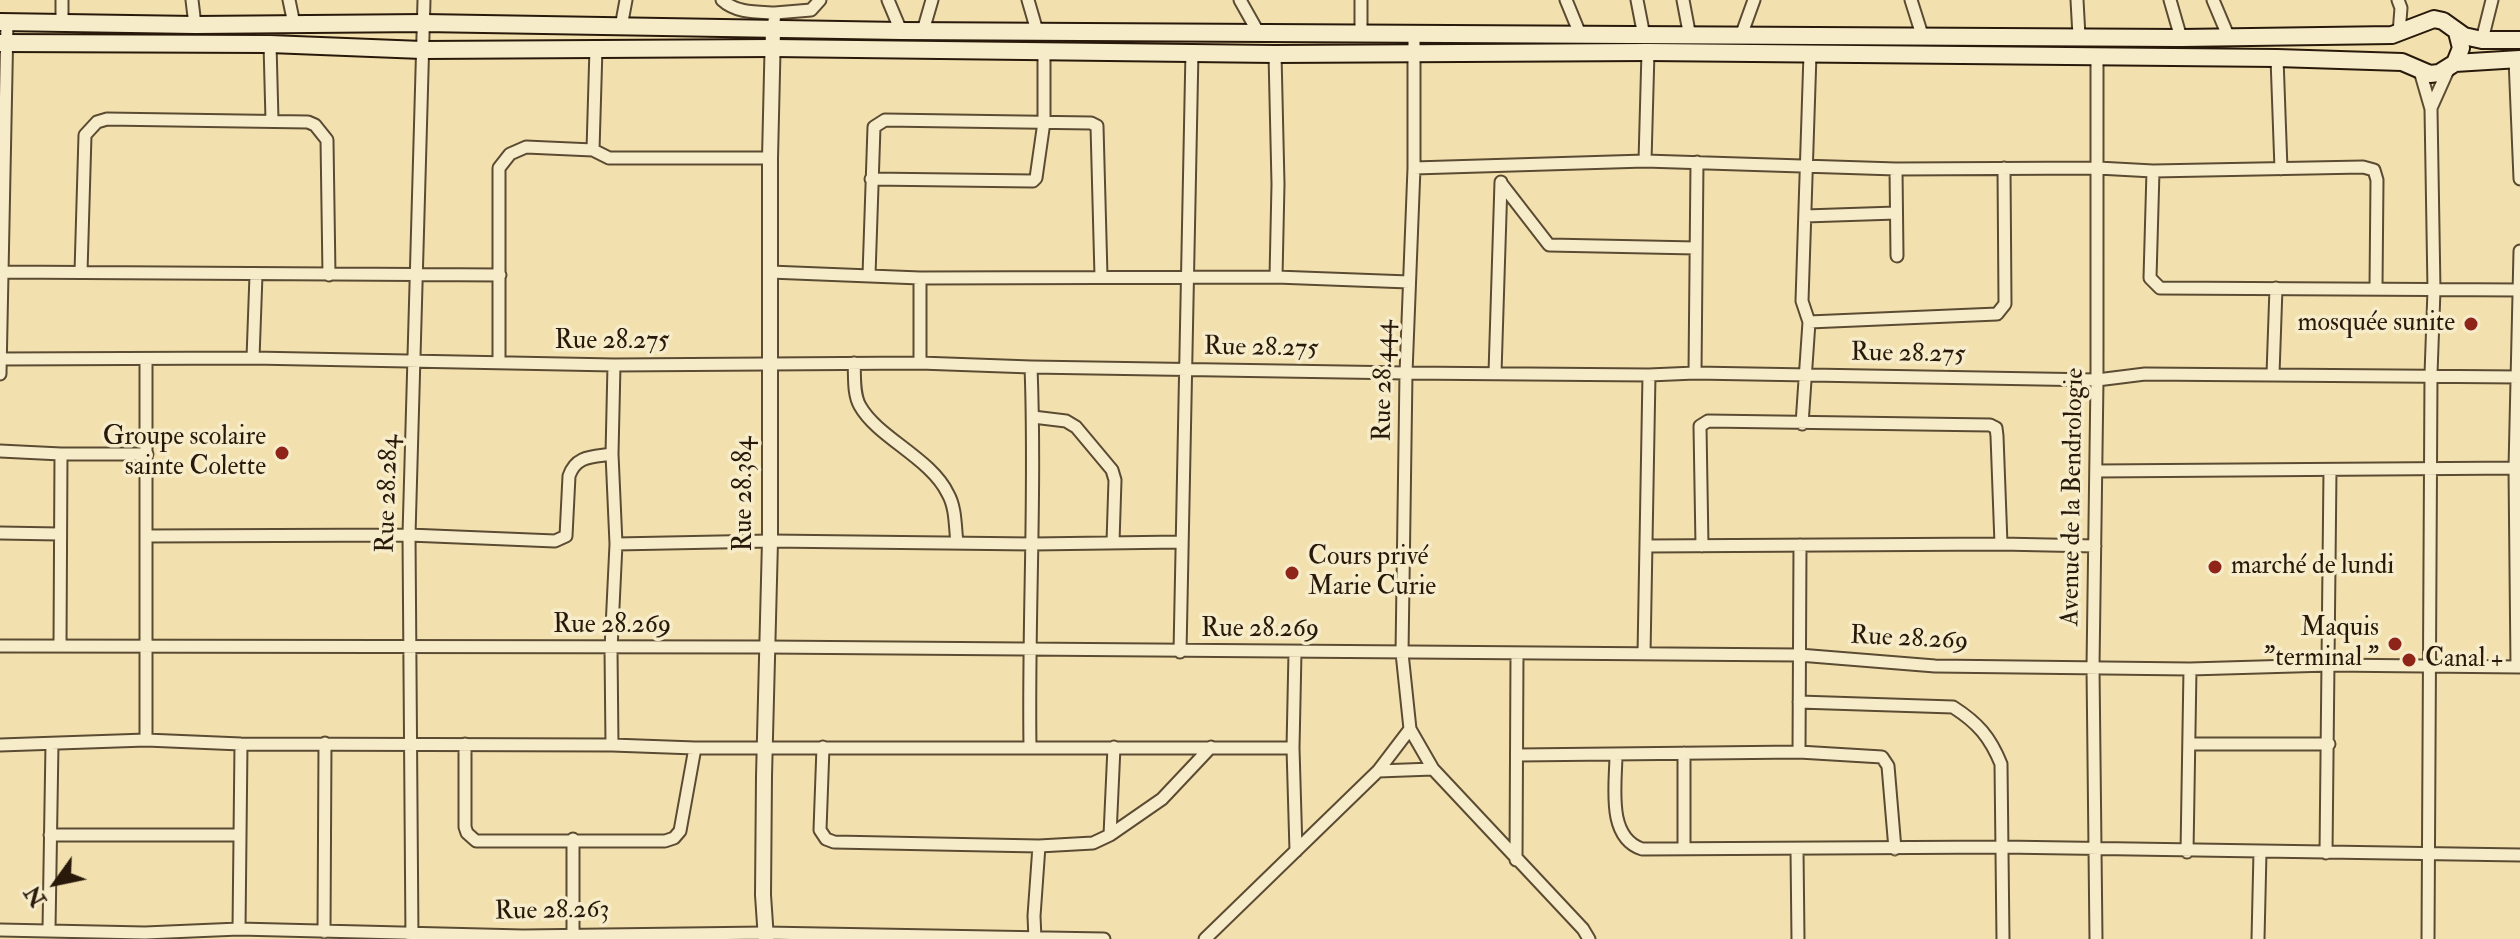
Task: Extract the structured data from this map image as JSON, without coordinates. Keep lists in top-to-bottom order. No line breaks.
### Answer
{"streets":{"street":["Rue 28.275","Rue 28.444","Rue 28.284","Rue 28.384","Avenue de la Bendrologie","Rue 28.269","Rue 28.263"]},"crossings":[["Rue 28.275","Rue 28.444"],["Rue 28.275","Rue 28.284"],["Rue 28.275","Rue 28.384"],["Rue 28.275","Avenue de la Bendrologie"],["Rue 28.444","Rue 28.269"],["Rue 28.284","Rue 28.269"],["Rue 28.284","Rue 28.263"],["Rue 28.384","Rue 28.269"],["Rue 28.384","Rue 28.263"],["Avenue de la Bendrologie","Rue 28.269"]],"places":["mosquée sunite","Groupe scolaire sainte Colette","marché de lundi","Cours privé Marie Curie","Maquis \"terminal \"","Canal +"],"north":"bottom left"}
